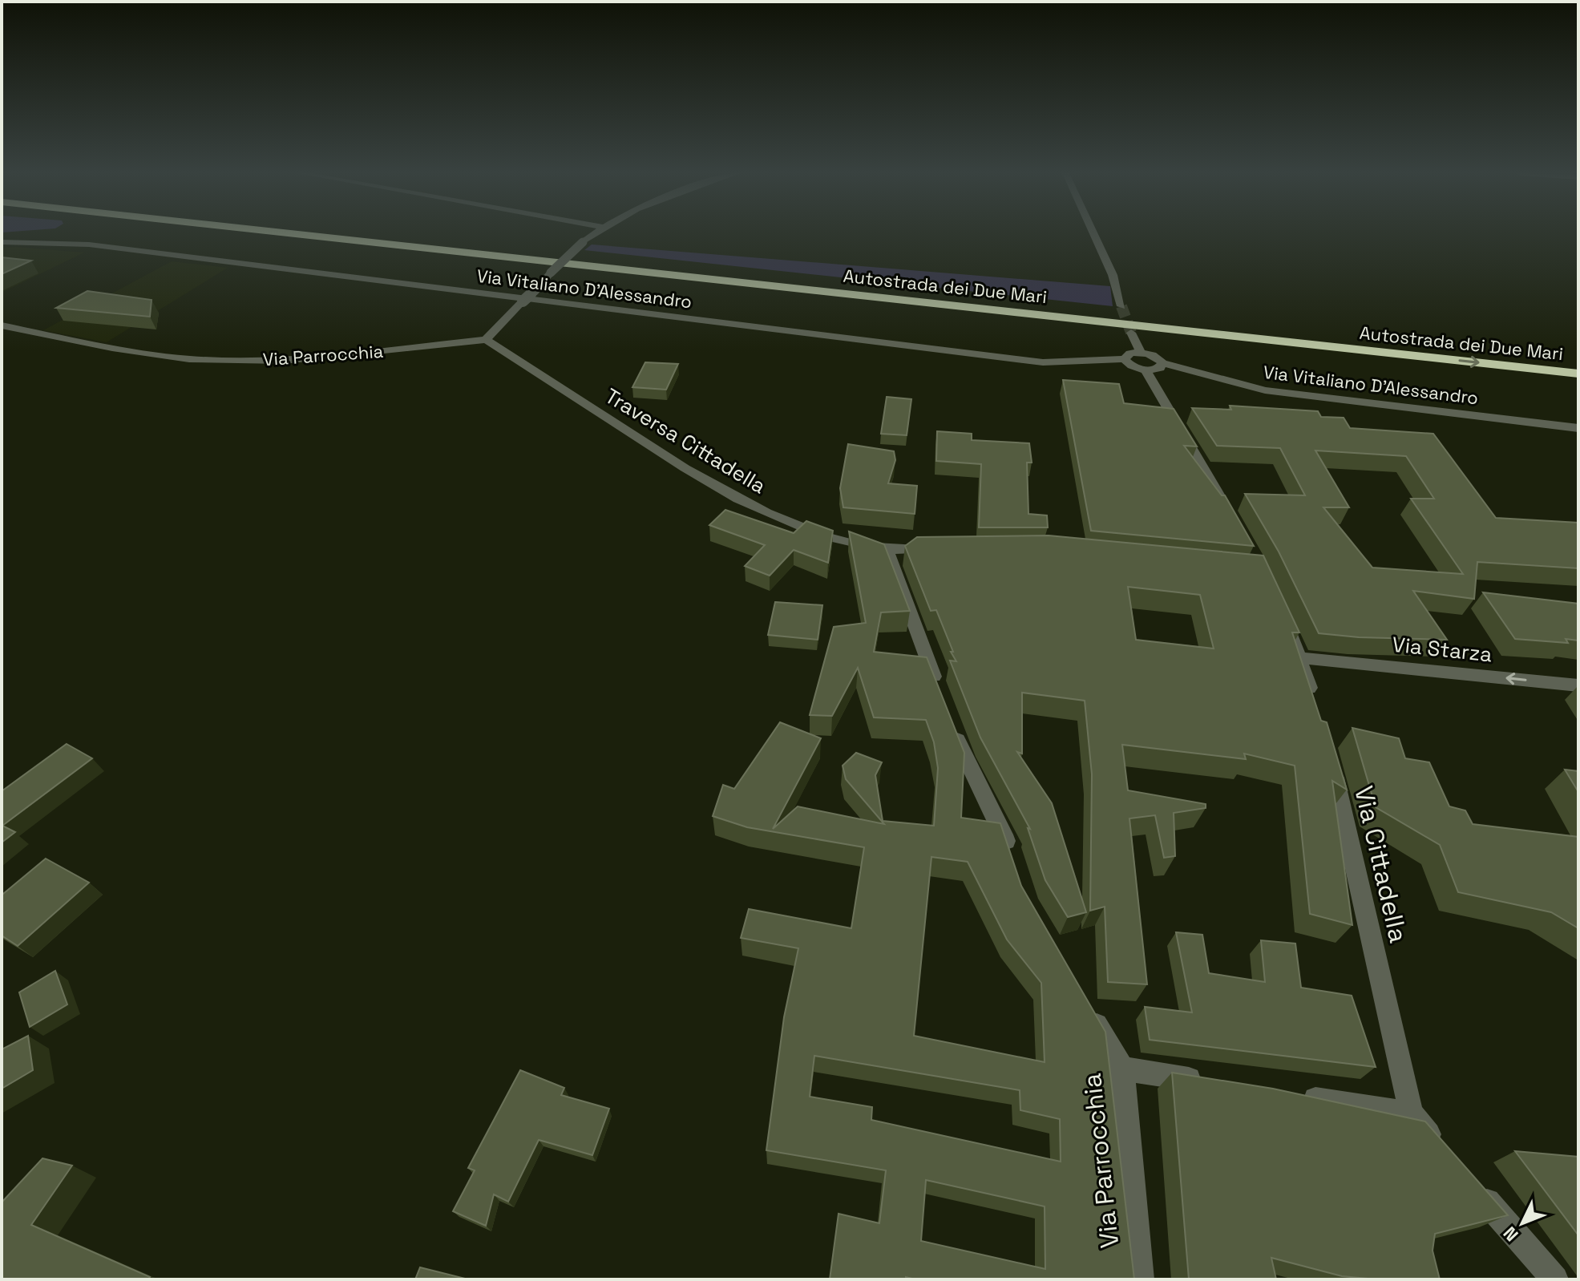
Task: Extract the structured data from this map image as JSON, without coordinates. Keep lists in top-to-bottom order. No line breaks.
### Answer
{"streets":{"highway":["Autostrada dei Due Mari"],"street":["Via Vitaliano D'Alessandro","Via Parrocchia","Traversa Cittadella","Via Starza","Via Cittadella"]},"crossings":[["Via Parrocchia","Traversa Cittadella"]],"one_way":["Via Starza"],"north":"bottom left"}
